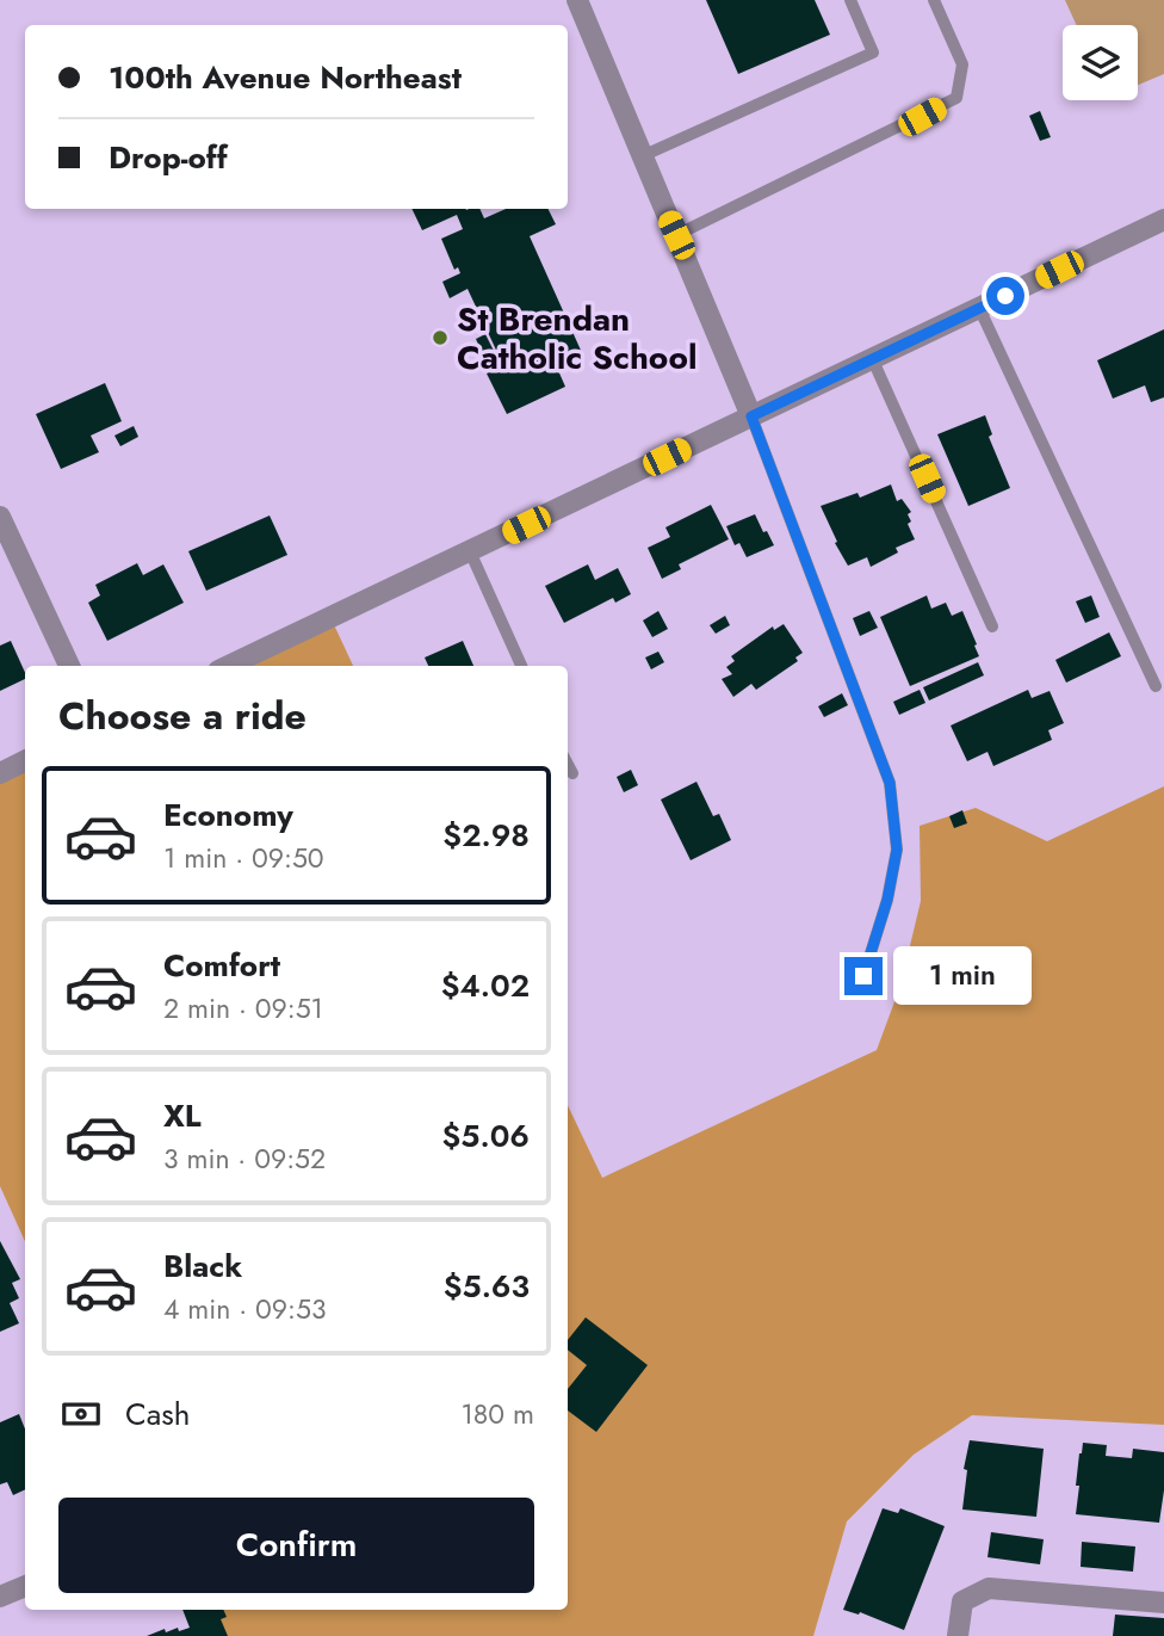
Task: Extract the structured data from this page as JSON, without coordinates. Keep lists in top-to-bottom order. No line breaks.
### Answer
{"places":["St Brendan Catholic School"],"page":{"banner":["100th Avenue Northeast","Drop-off"],"heading":"Choose a ride","list":[{"name":"Economy","note":"1 min · 09:50","value":"$2.98"},{"name":"Comfort","note":"2 min · 09:51","value":"$4.02"},{"name":"XL","note":"3 min · 09:52","value":"$5.06"},{"name":"Black","note":"4 min · 09:53","value":"$5.63"}],"bubble":"1 min","pay":["Cash","180 m"],"buttons":"Confirm"}}
